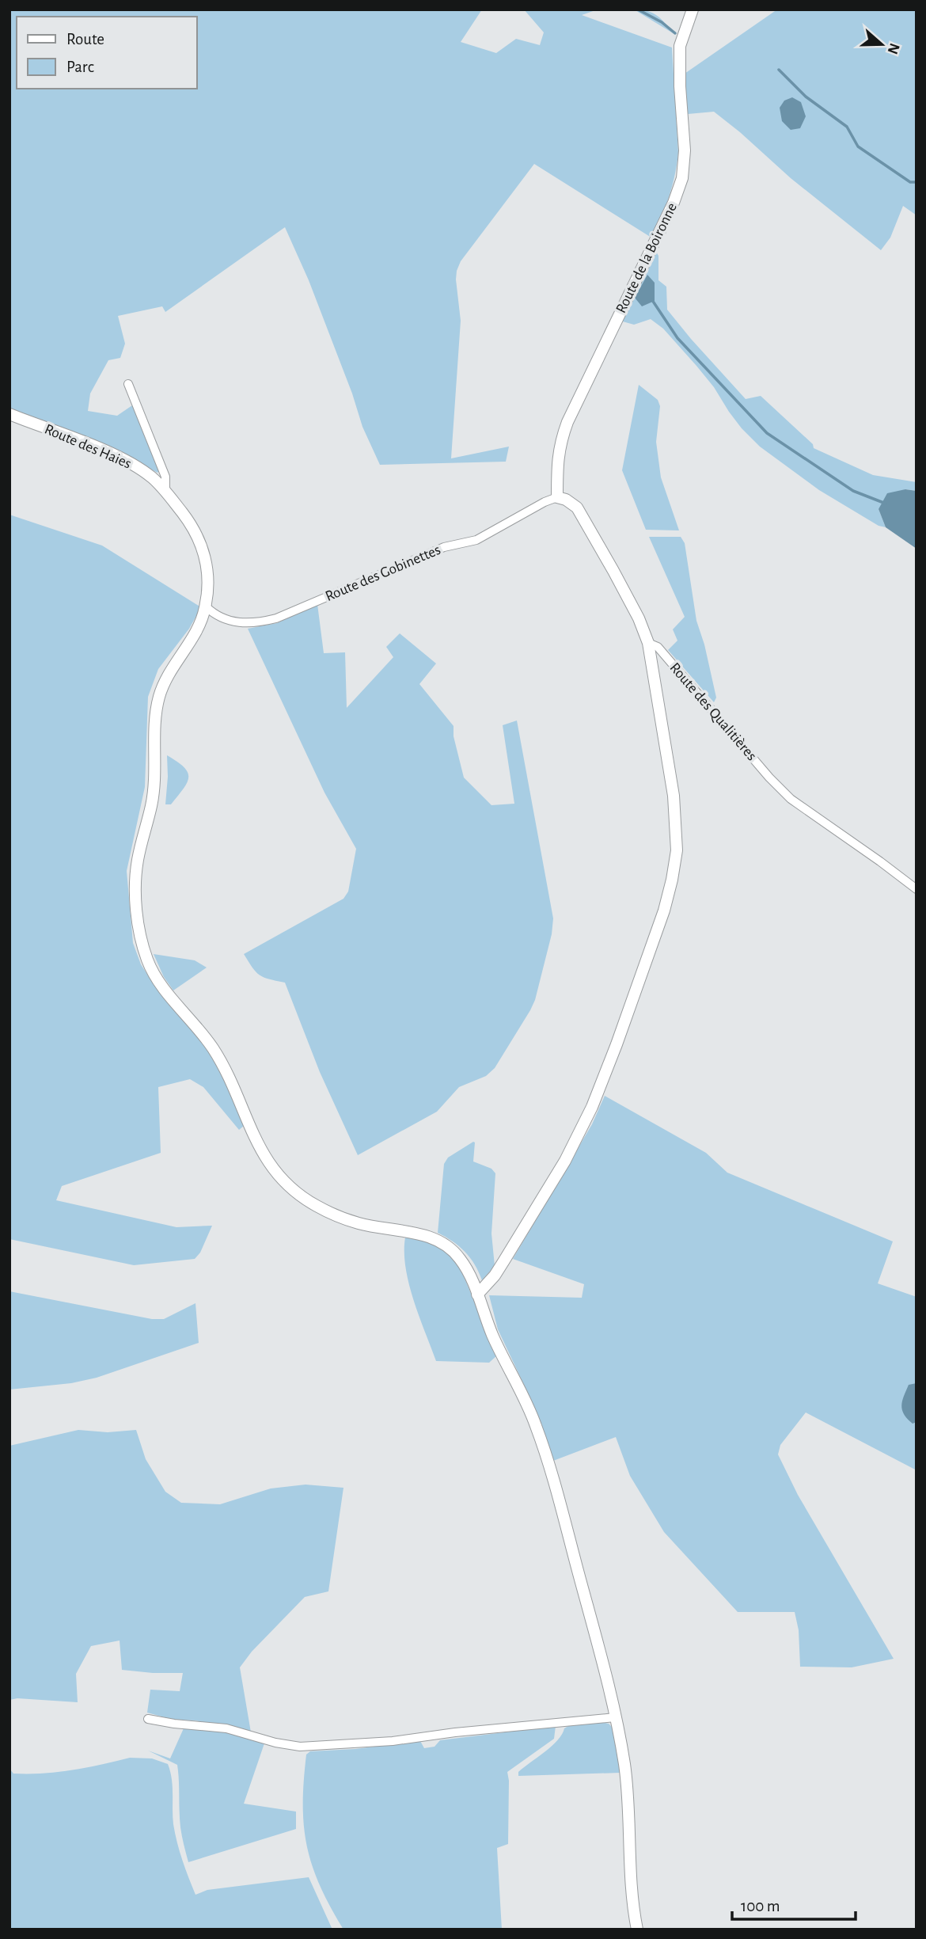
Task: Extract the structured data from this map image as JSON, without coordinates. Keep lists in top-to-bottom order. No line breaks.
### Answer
{"streets":{"street":["Route de la Boironne","Route des Haies","Route des Gobinettes","Route des Qualitières"]},"crossings":[["Route de la Boironne","Route des Gobinettes"],["Route de la Boironne","Route des Qualitières"],["Route des Haies","Route des Gobinettes"],["Route des Gobinettes","Route des Qualitières"]],"legend":["Route","Parc"],"scale_bar":"100 m","north":"right"}
